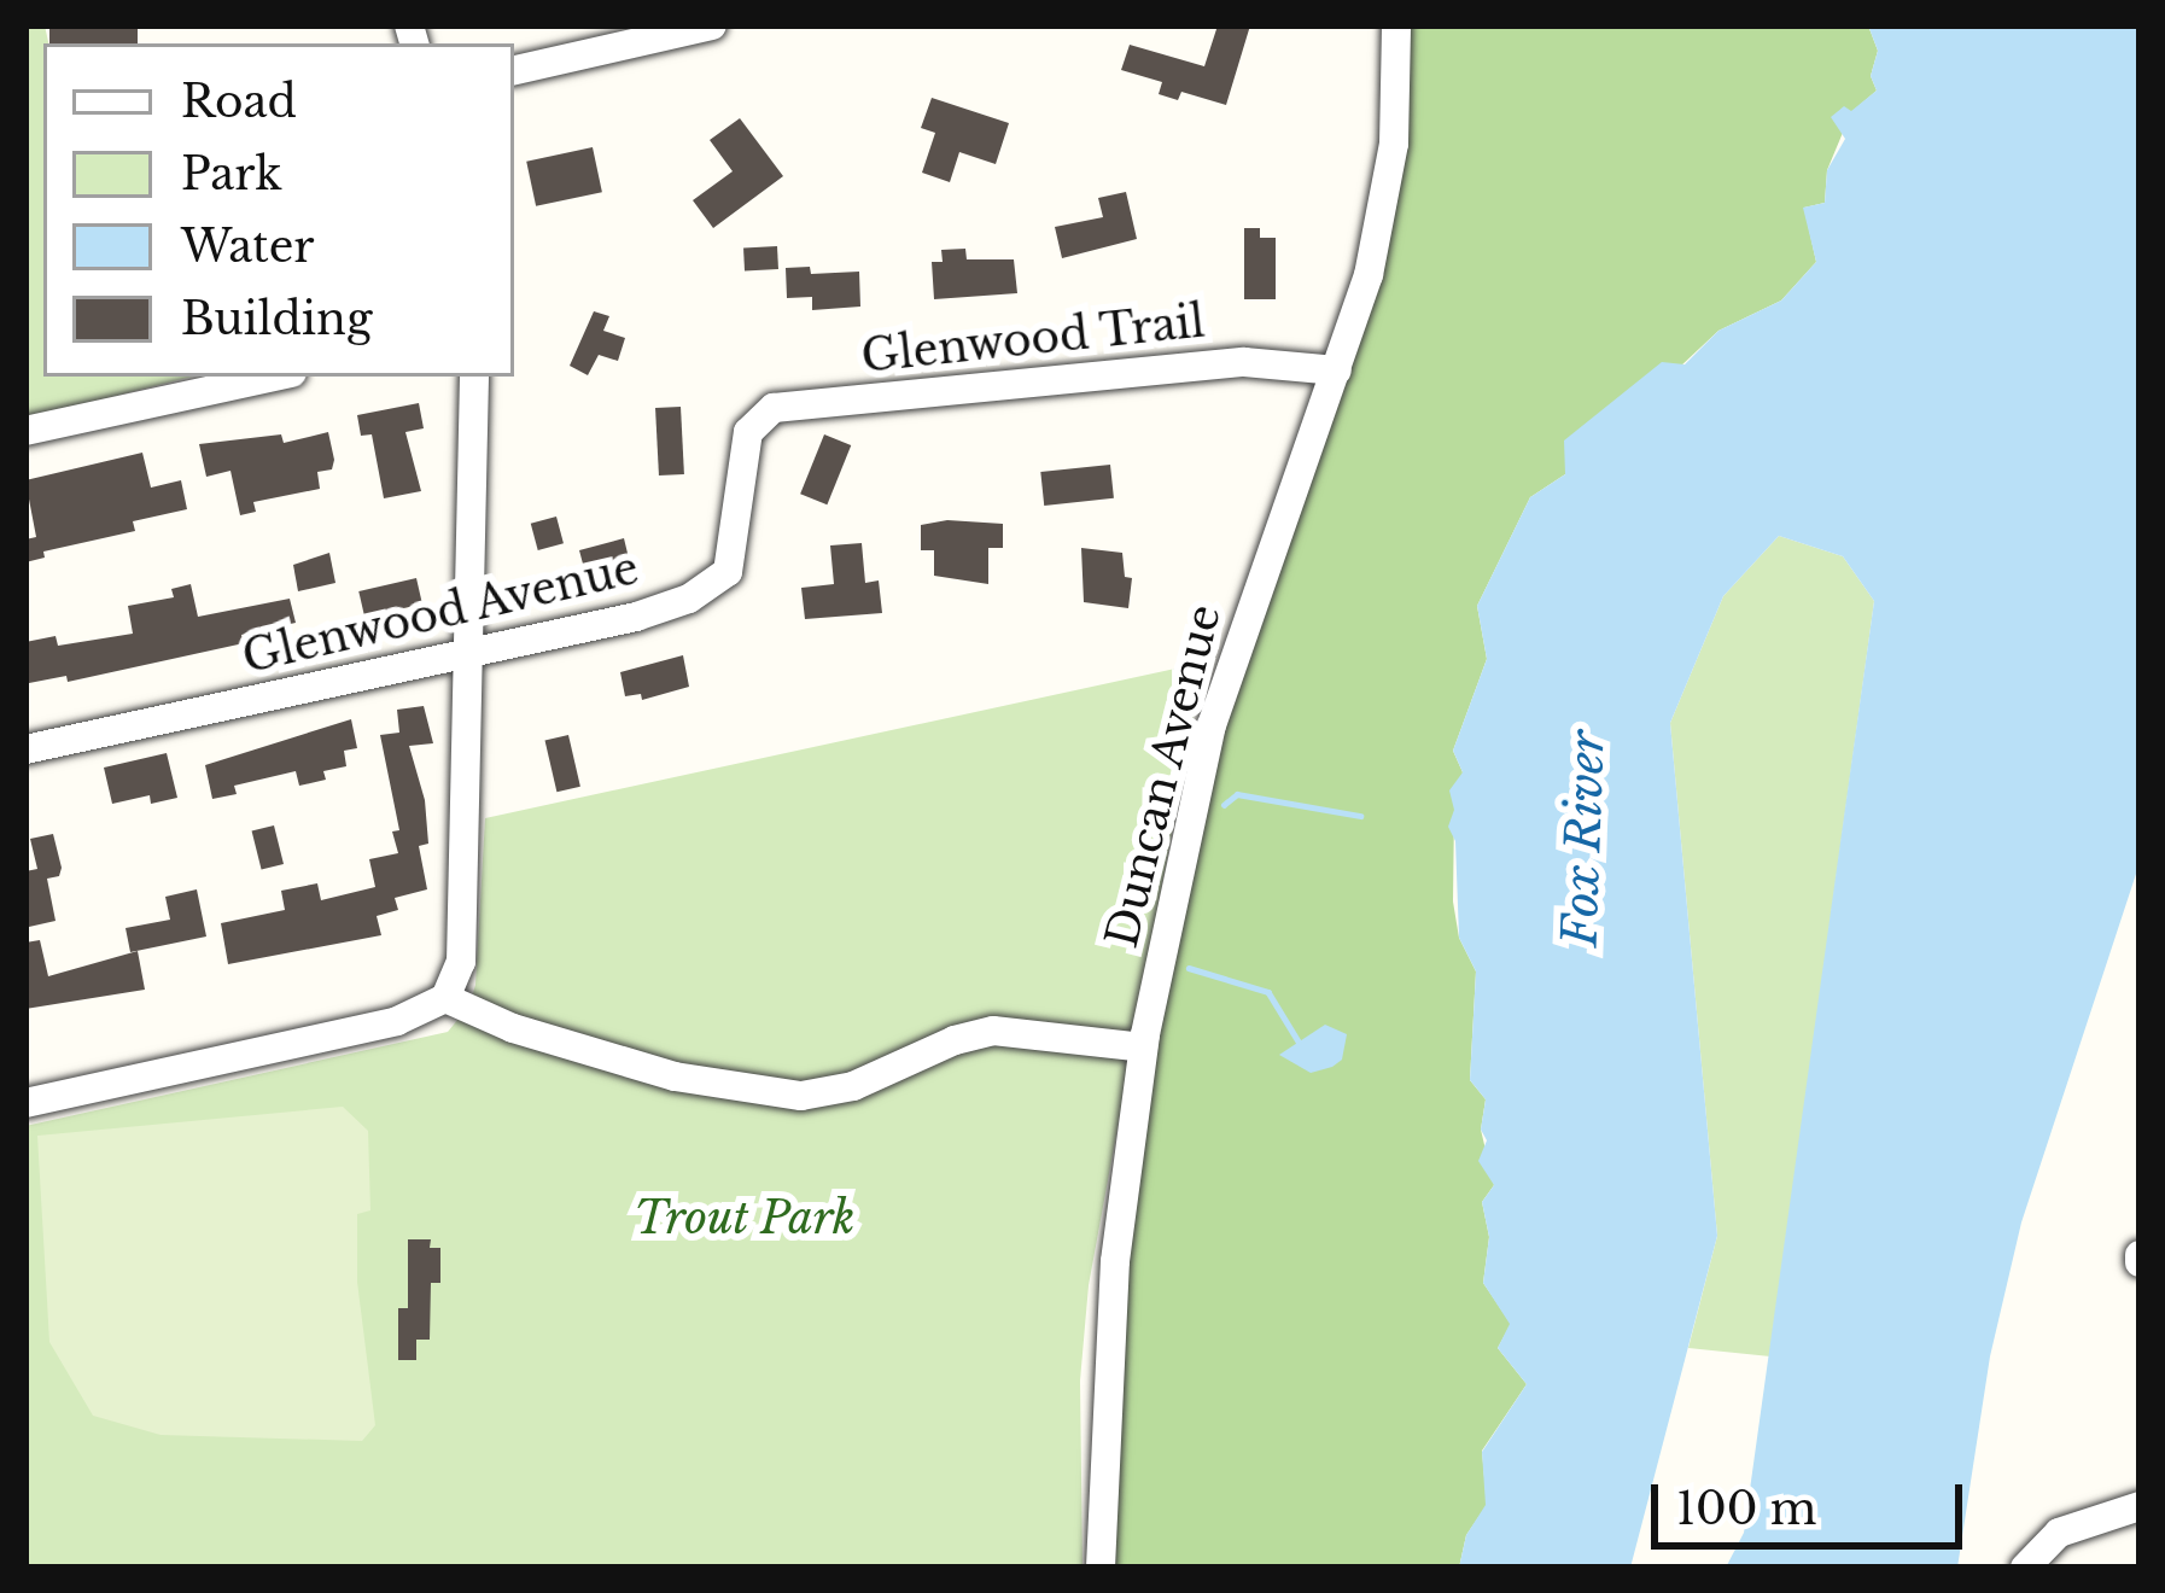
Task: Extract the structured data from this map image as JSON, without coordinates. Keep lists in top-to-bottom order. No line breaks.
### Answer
{"streets":{"street":["Glenwood Trail","Glenwood Avenue","Duncan Avenue"]},"crossings":[["Glenwood Trail","Glenwood Avenue"],["Glenwood Trail","Duncan Avenue"]],"water":["Fox River"],"parks":["Trout Park"],"legend":["Road","Park","Water","Building"],"scale_bar":"100 m"}
